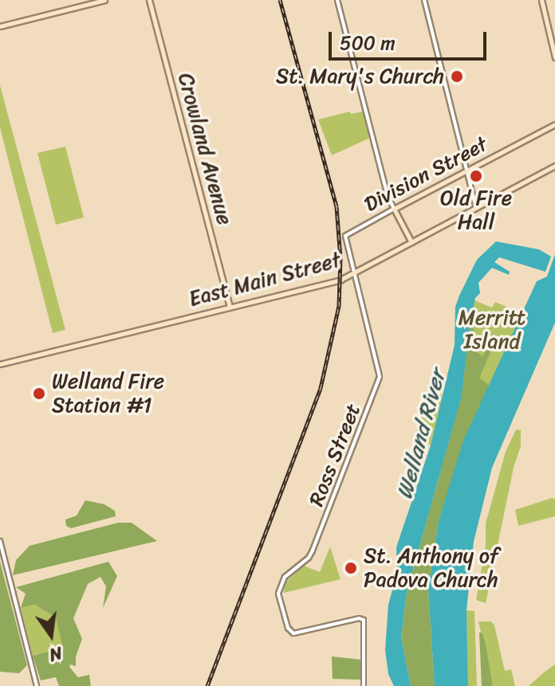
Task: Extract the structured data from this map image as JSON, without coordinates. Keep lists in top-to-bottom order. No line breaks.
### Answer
{"streets":{"main road":["Crowland Avenue","Division Street","East Main Street"],"street":["Ross Street"]},"crossings":[["Crowland Avenue","East Main Street"],["Division Street","East Main Street"],["Division Street","Ross Street"],["East Main Street","Ross Street"]],"water":["Welland River"],"parks":["Merritt Island"],"places":["St. Mary's Church","Old Fire Hall","Welland Fire Station #1","St. Anthony of Padova Church"],"scale_bar":"500 m","north":"bottom"}
